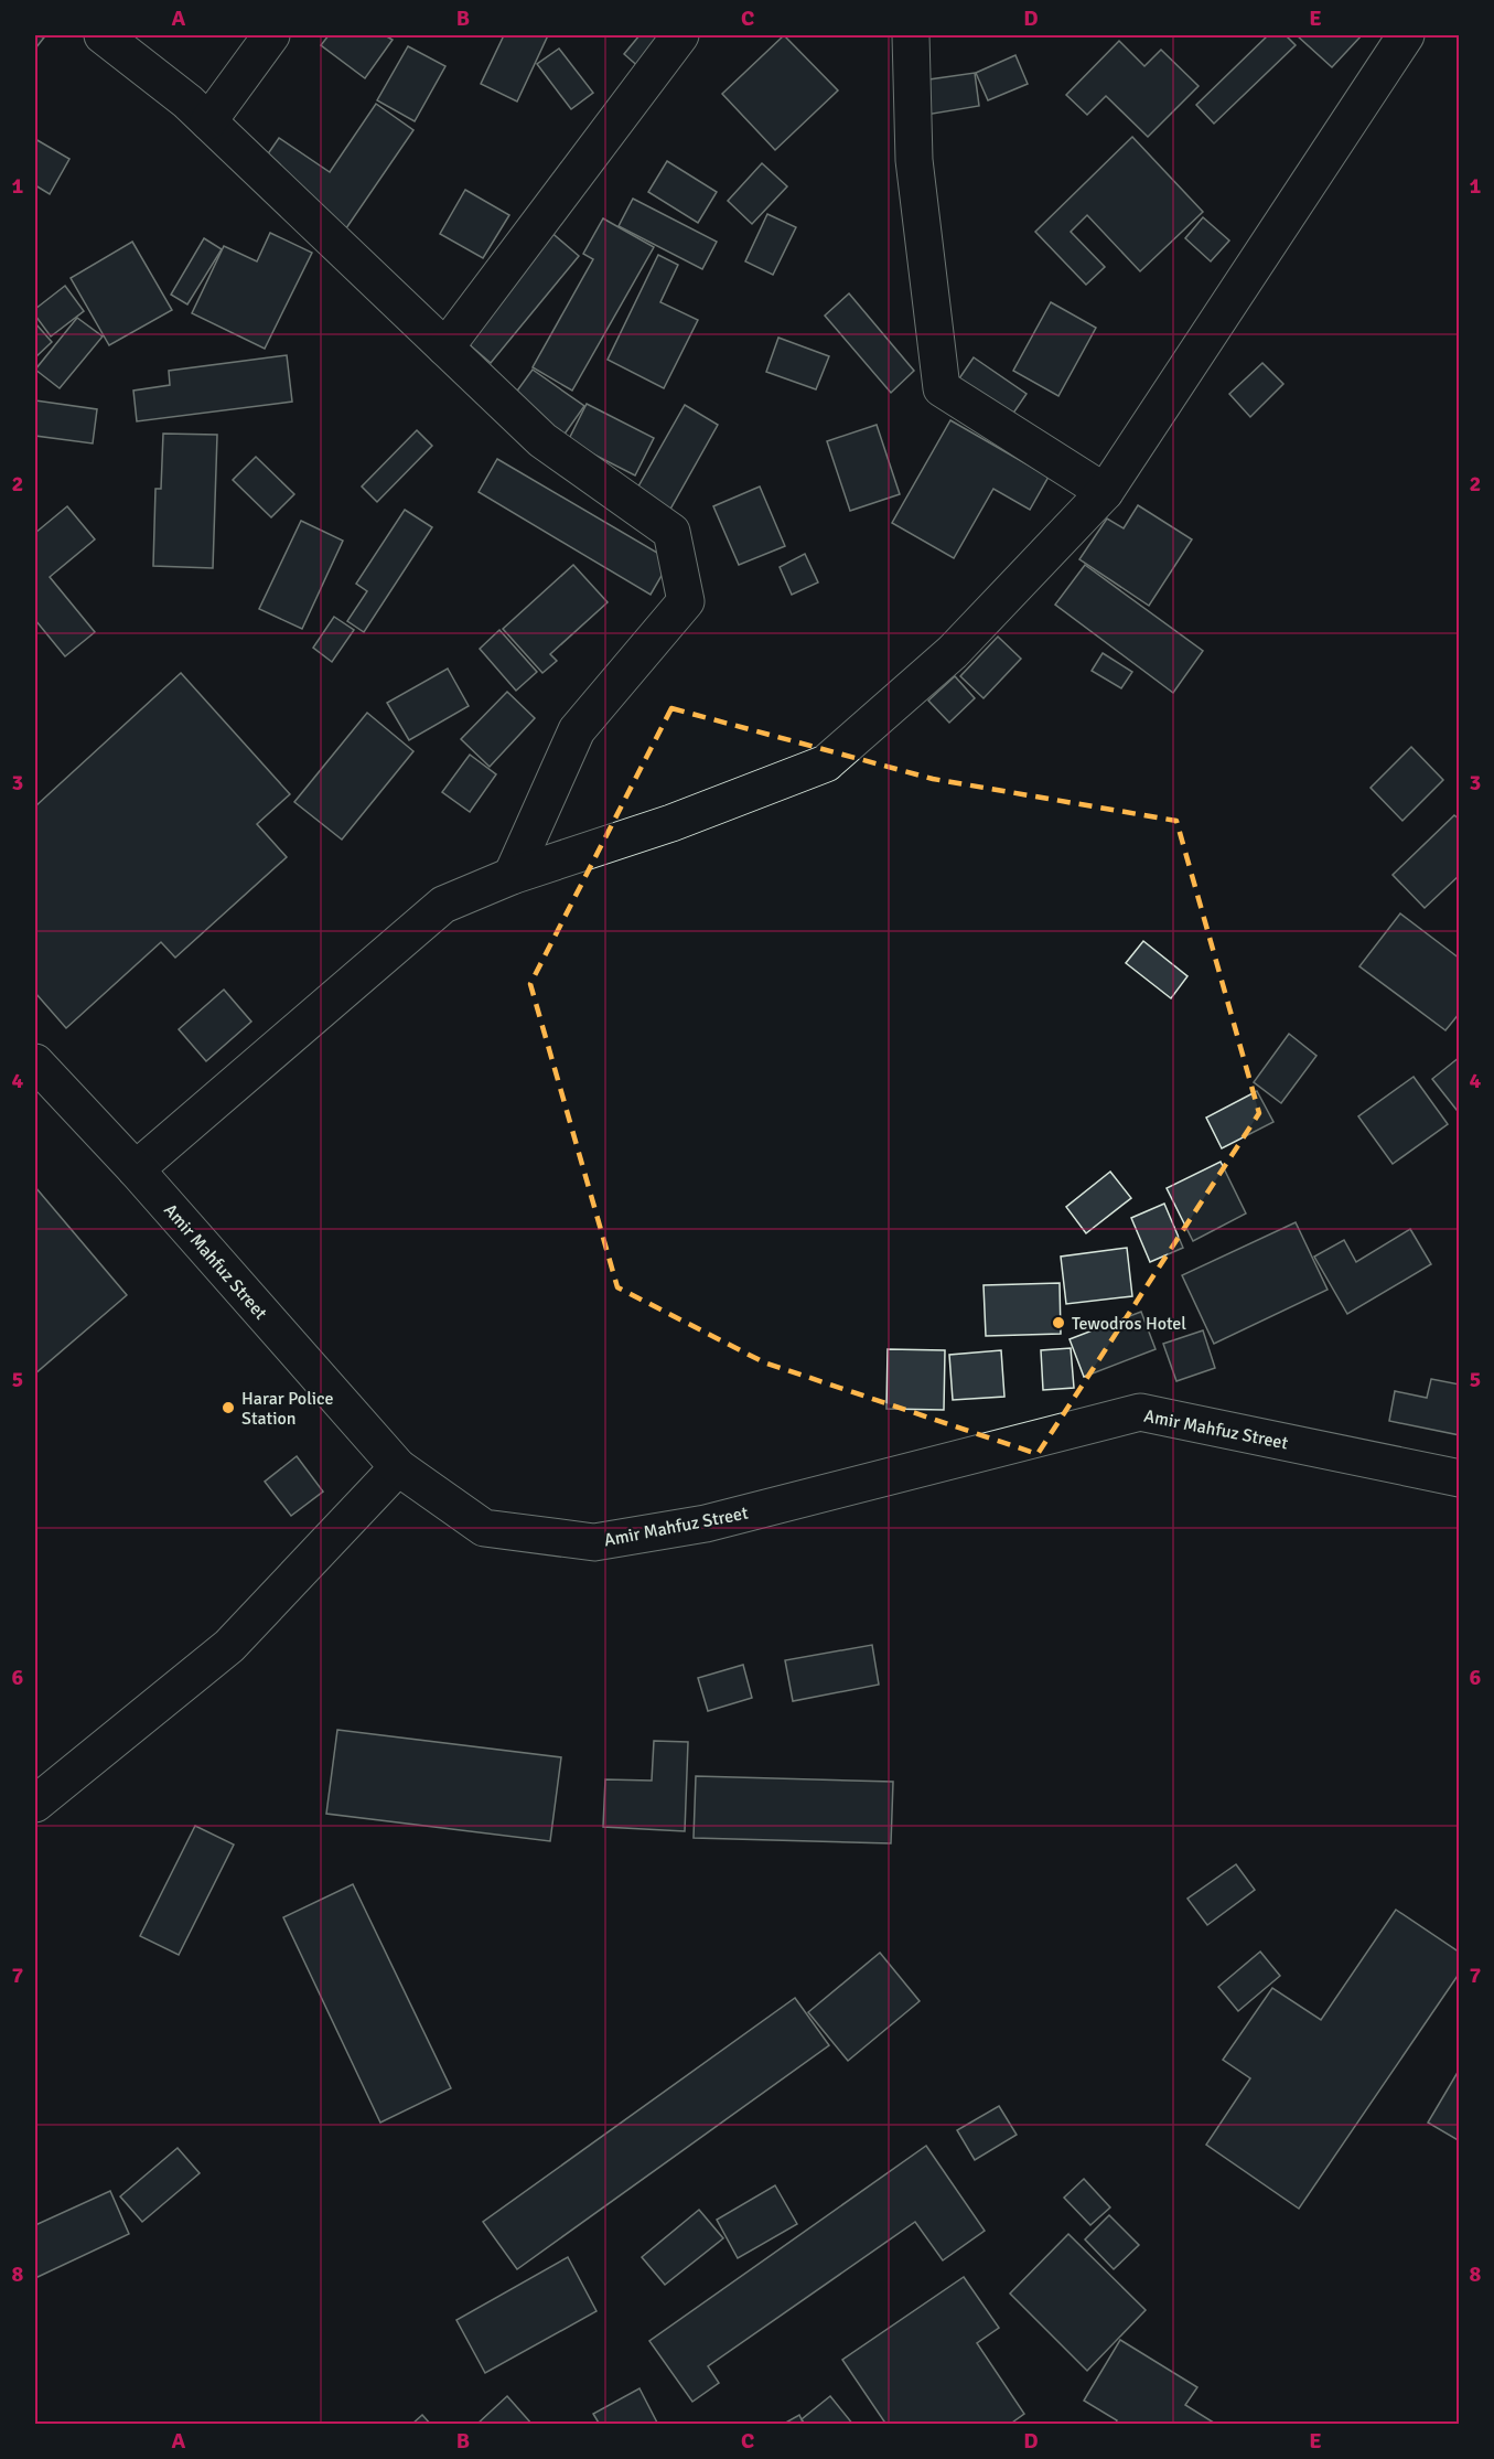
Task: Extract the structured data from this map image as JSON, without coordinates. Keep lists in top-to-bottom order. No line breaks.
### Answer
{"streets":{"street":["Amir Mahfuz Street"]},"places":["Tewodros Hotel","Harar Police Station"],"grid":{"columns":["A","B","C","D","E"],"rows":["1","2","3","4","5","6","7","8"]}}
